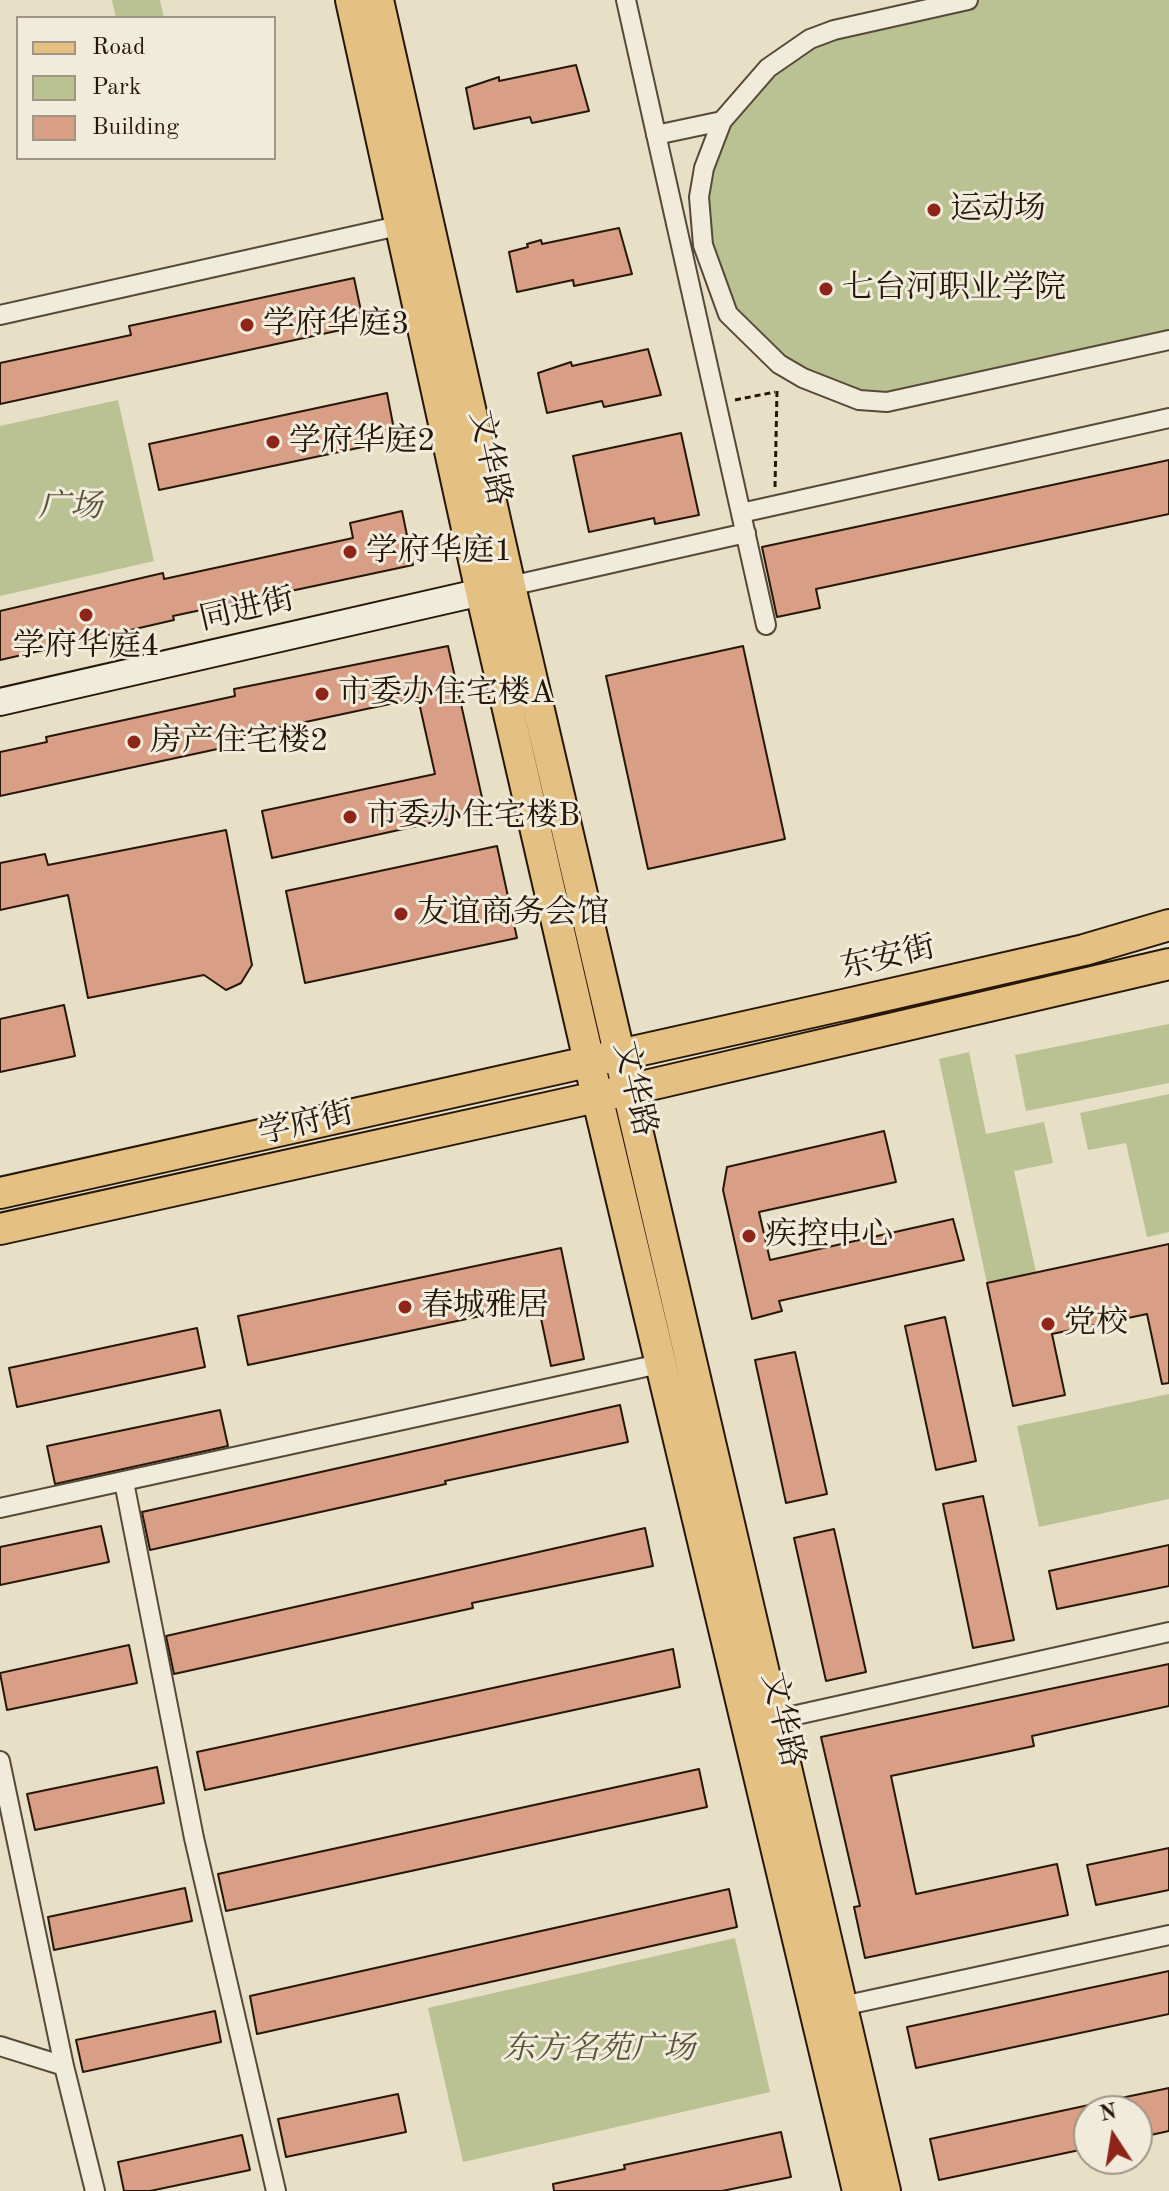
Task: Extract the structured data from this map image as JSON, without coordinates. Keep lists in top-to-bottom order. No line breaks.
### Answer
{"streets":{"main road":["文华路","东安街","学府街"],"street":["同进街"]},"crossings":[["文华路","同进街"],["文华路","东安街"],["文华路","学府街"],["东安街","学府街"]],"parks":["广场","东方名苑广场"],"places":["运动场","七台河职业学院","学府华庭3","学府华庭2","学府华庭1","学府华庭4","市委办住宅楼A","房产住宅楼2","市委办住宅楼B","友谊商务会馆","疾控中心","春城雅居","党校"],"legend":["Road","Park","Building"],"north":"top"}
